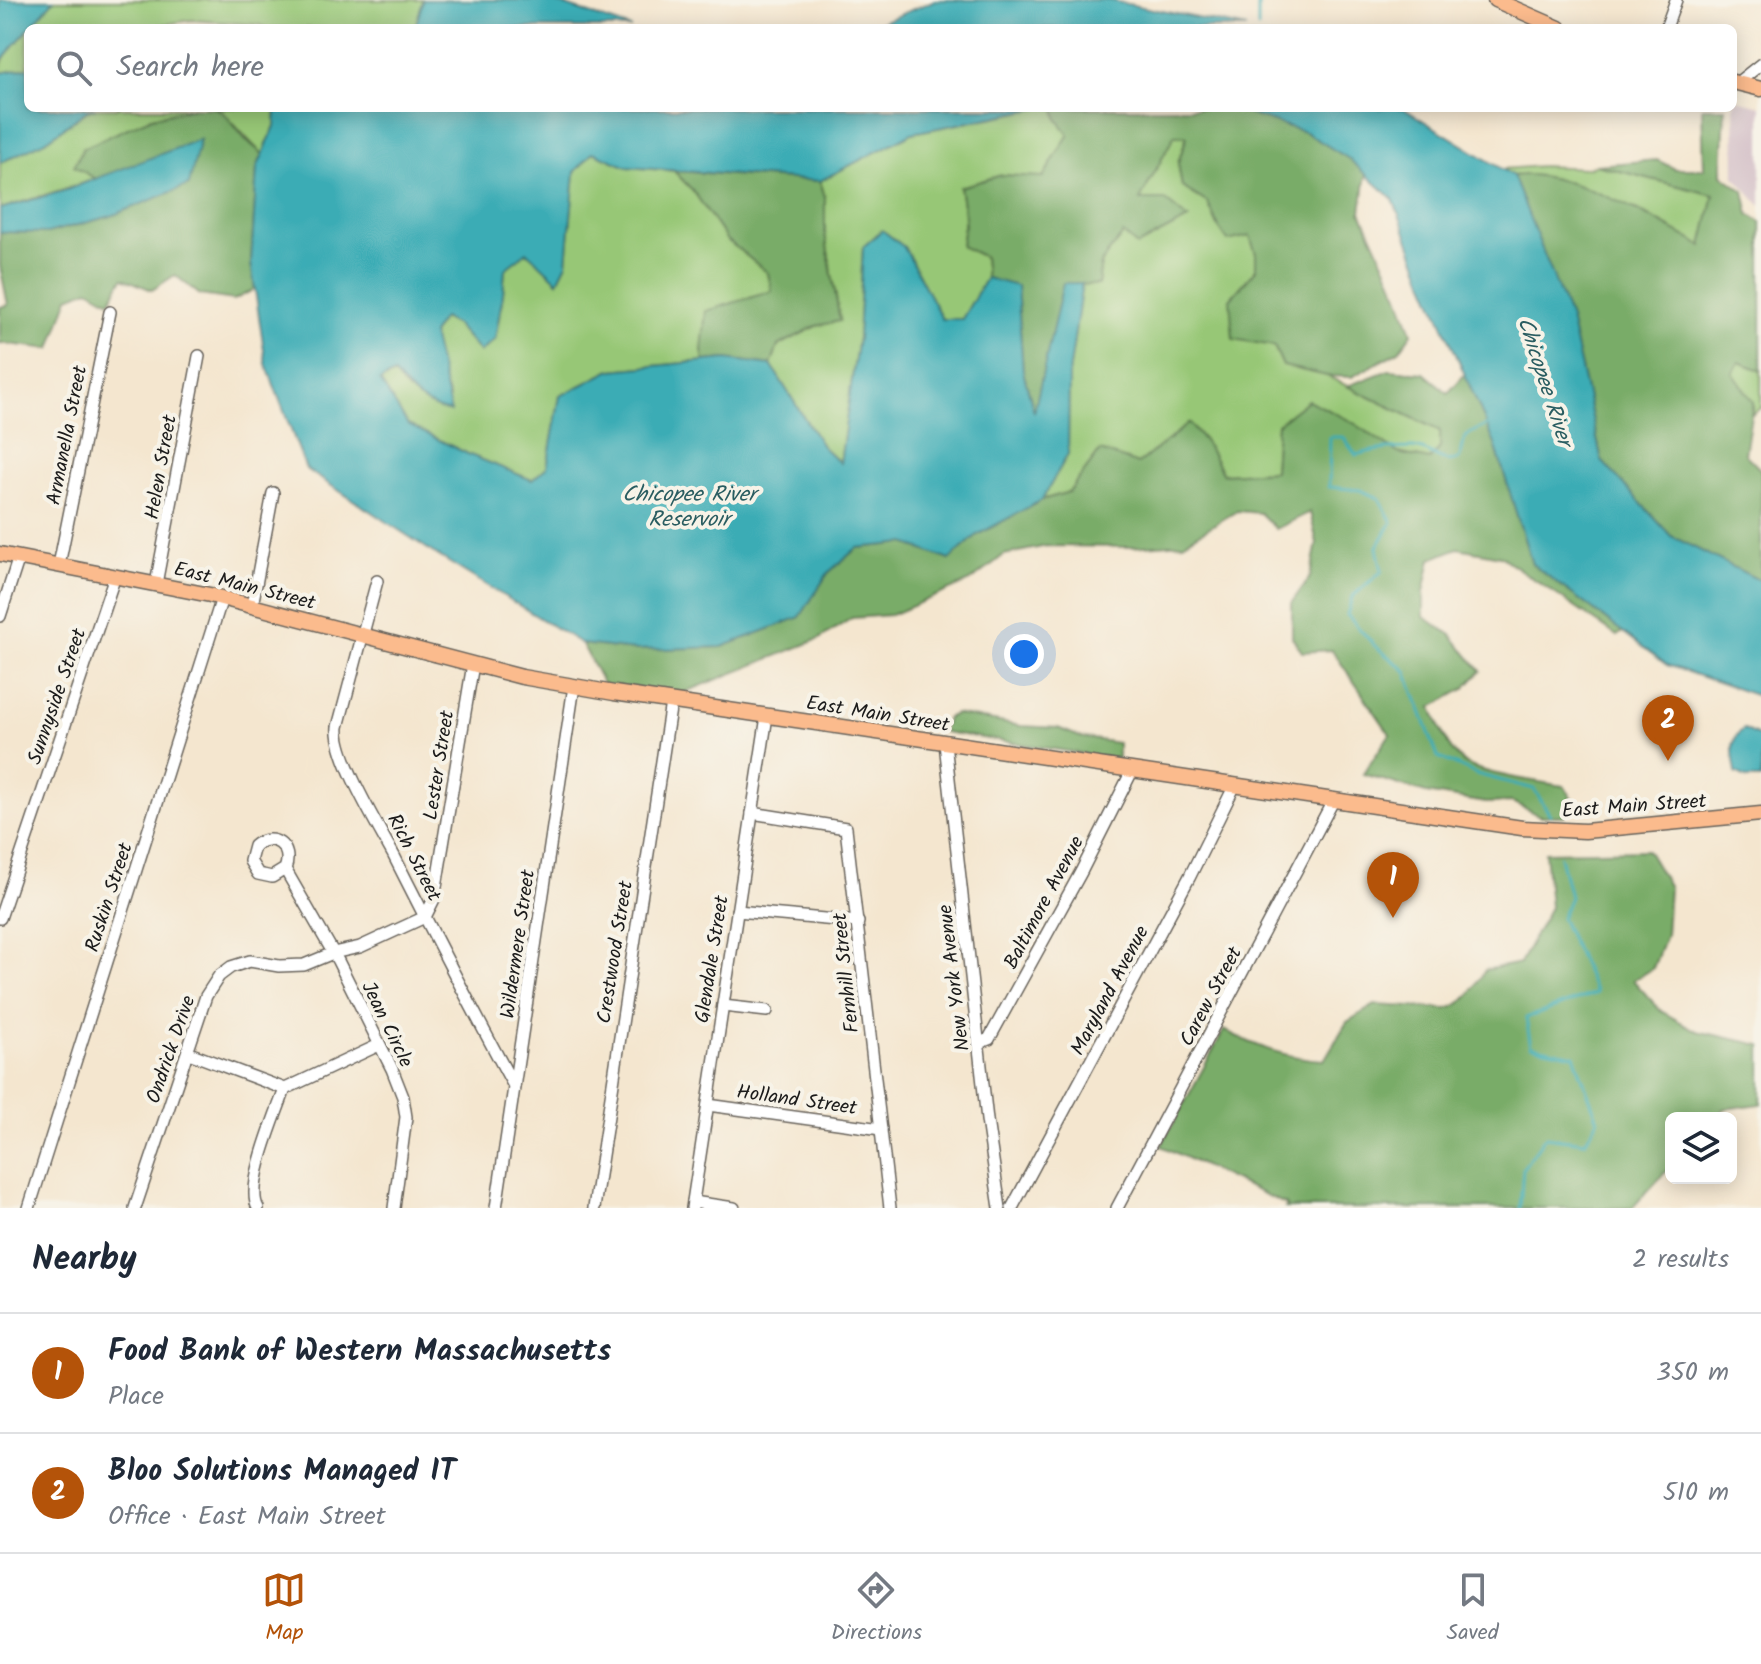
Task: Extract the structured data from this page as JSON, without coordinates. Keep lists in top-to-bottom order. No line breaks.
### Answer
{"streets":{"main road":["East Main Street"],"street":["Armanella Street","Helen Street","Sunnyside Street","Lester Street","Rich Street","Ruskin Street","Baltimore Avenue","Wildermere Street","Crestwood Street","Glendale Street","Fernhill Street","New York Avenue","Maryland Avenue","Carew Street","Jean Circle","Ondrick Drive","Holland Street"]},"crossings":[["Armanella Street","East Main Street"],["Helen Street","East Main Street"],["East Main Street","Sunnyside Street"],["East Main Street","Lester Street"],["East Main Street","Rich Street"],["East Main Street","Ruskin Street"],["East Main Street","Baltimore Avenue"],["East Main Street","Wildermere Street"],["East Main Street","Crestwood Street"],["East Main Street","Glendale Street"],["East Main Street","New York Avenue"],["East Main Street","Maryland Avenue"],["East Main Street","Carew Street"],["Lester Street","Rich Street"],["Lester Street","Ondrick Drive"],["Rich Street","Wildermere Street"],["Rich Street","Ondrick Drive"],["Baltimore Avenue","New York Avenue"],["Glendale Street","Fernhill Street"],["Glendale Street","Holland Street"],["Fernhill Street","Holland Street"],["Jean Circle","Ondrick Drive"]],"water":["Chicopee River","Chicopee River Reservoir"],"page":{"search":"Search here","pins":["2","1"],"heading":["Nearby","2 results"],"list":[{"mark":"1","name":"Food Bank of Western Massachusetts","note":"Place","value":"350 m"},{"mark":"2","name":"Bloo Solutions Managed IT","note":"Office · East Main Street","value":"510 m"}],"nav":["Map","Directions","Saved"]}}
